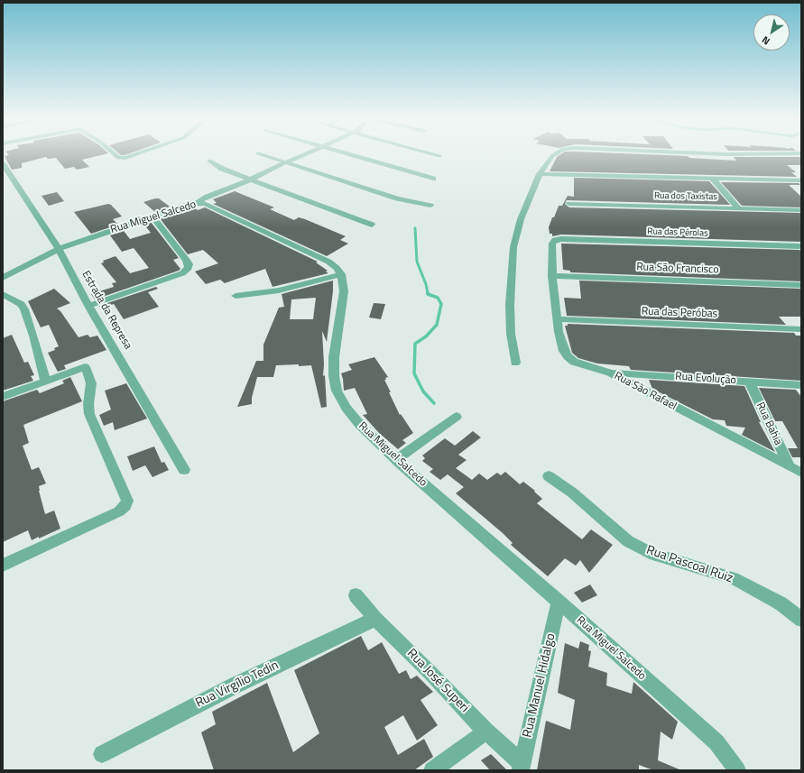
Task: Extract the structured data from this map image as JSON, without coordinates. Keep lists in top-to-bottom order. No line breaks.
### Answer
{"streets":{"street":["Rua dos Taxistas","Rua Miguel Salcedo","Rua das Pérolas","Rua São Francisco","Estrada da Represa","Rua das Peróbas","Rua Evolução","Rua São Rafael","Rua Bahia","Rua Pascoal Ruiz","Rua José Superi","Rua Virgílio Tedin","Rua Manuel Hidalgo"]},"crossings":[["Rua Miguel Salcedo","Estrada da Represa"],["Rua Miguel Salcedo","Rua Manuel Hidalgo"],["Rua das Pérolas","Rua São Rafael"],["Rua São Francisco","Rua São Rafael"],["Rua das Peróbas","Rua São Rafael"],["Rua Evolução","Rua São Rafael"],["Rua Evolução","Rua Bahia"],["Rua São Rafael","Rua Bahia"],["Rua José Superi","Rua Virgílio Tedin"],["Rua José Superi","Rua Manuel Hidalgo"]],"north":"bottom left"}
